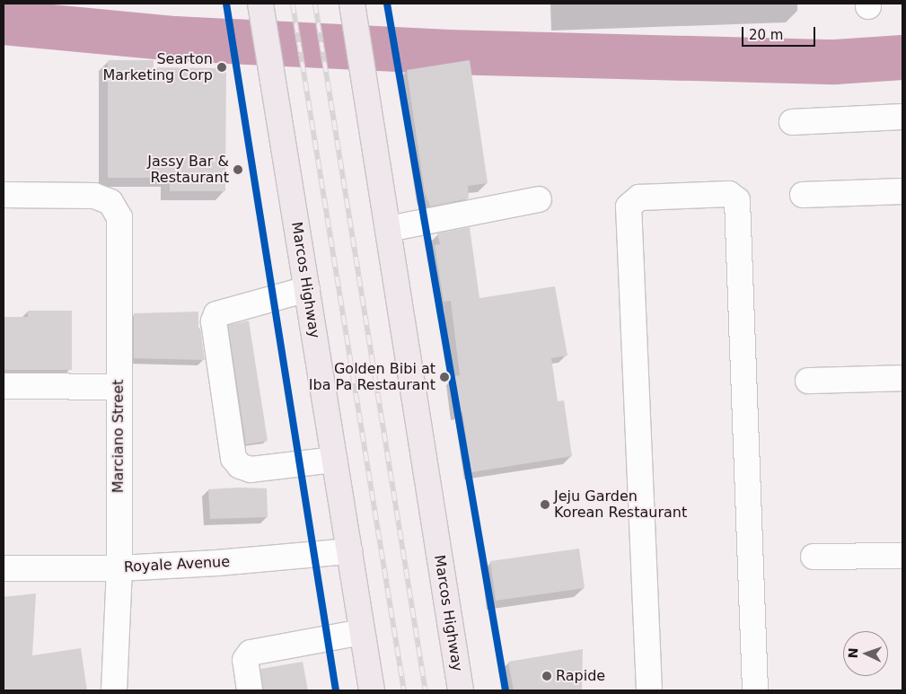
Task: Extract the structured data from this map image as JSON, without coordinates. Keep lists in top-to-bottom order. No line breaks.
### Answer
{"streets":{"main road":["Marcos Highway"],"street":["Marciano Street","Royale Avenue"]},"crossings":[["Marcos Highway","Royale Avenue"],["Marciano Street","Royale Avenue"]],"places":["Searton Marketing Corp","Jassy Bar & Restaurant","Golden Bibi at Iba Pa Restaurant","Jeju Garden Korean Restaurant","Rapide"],"scale_bar":"20 m","north":"left"}
